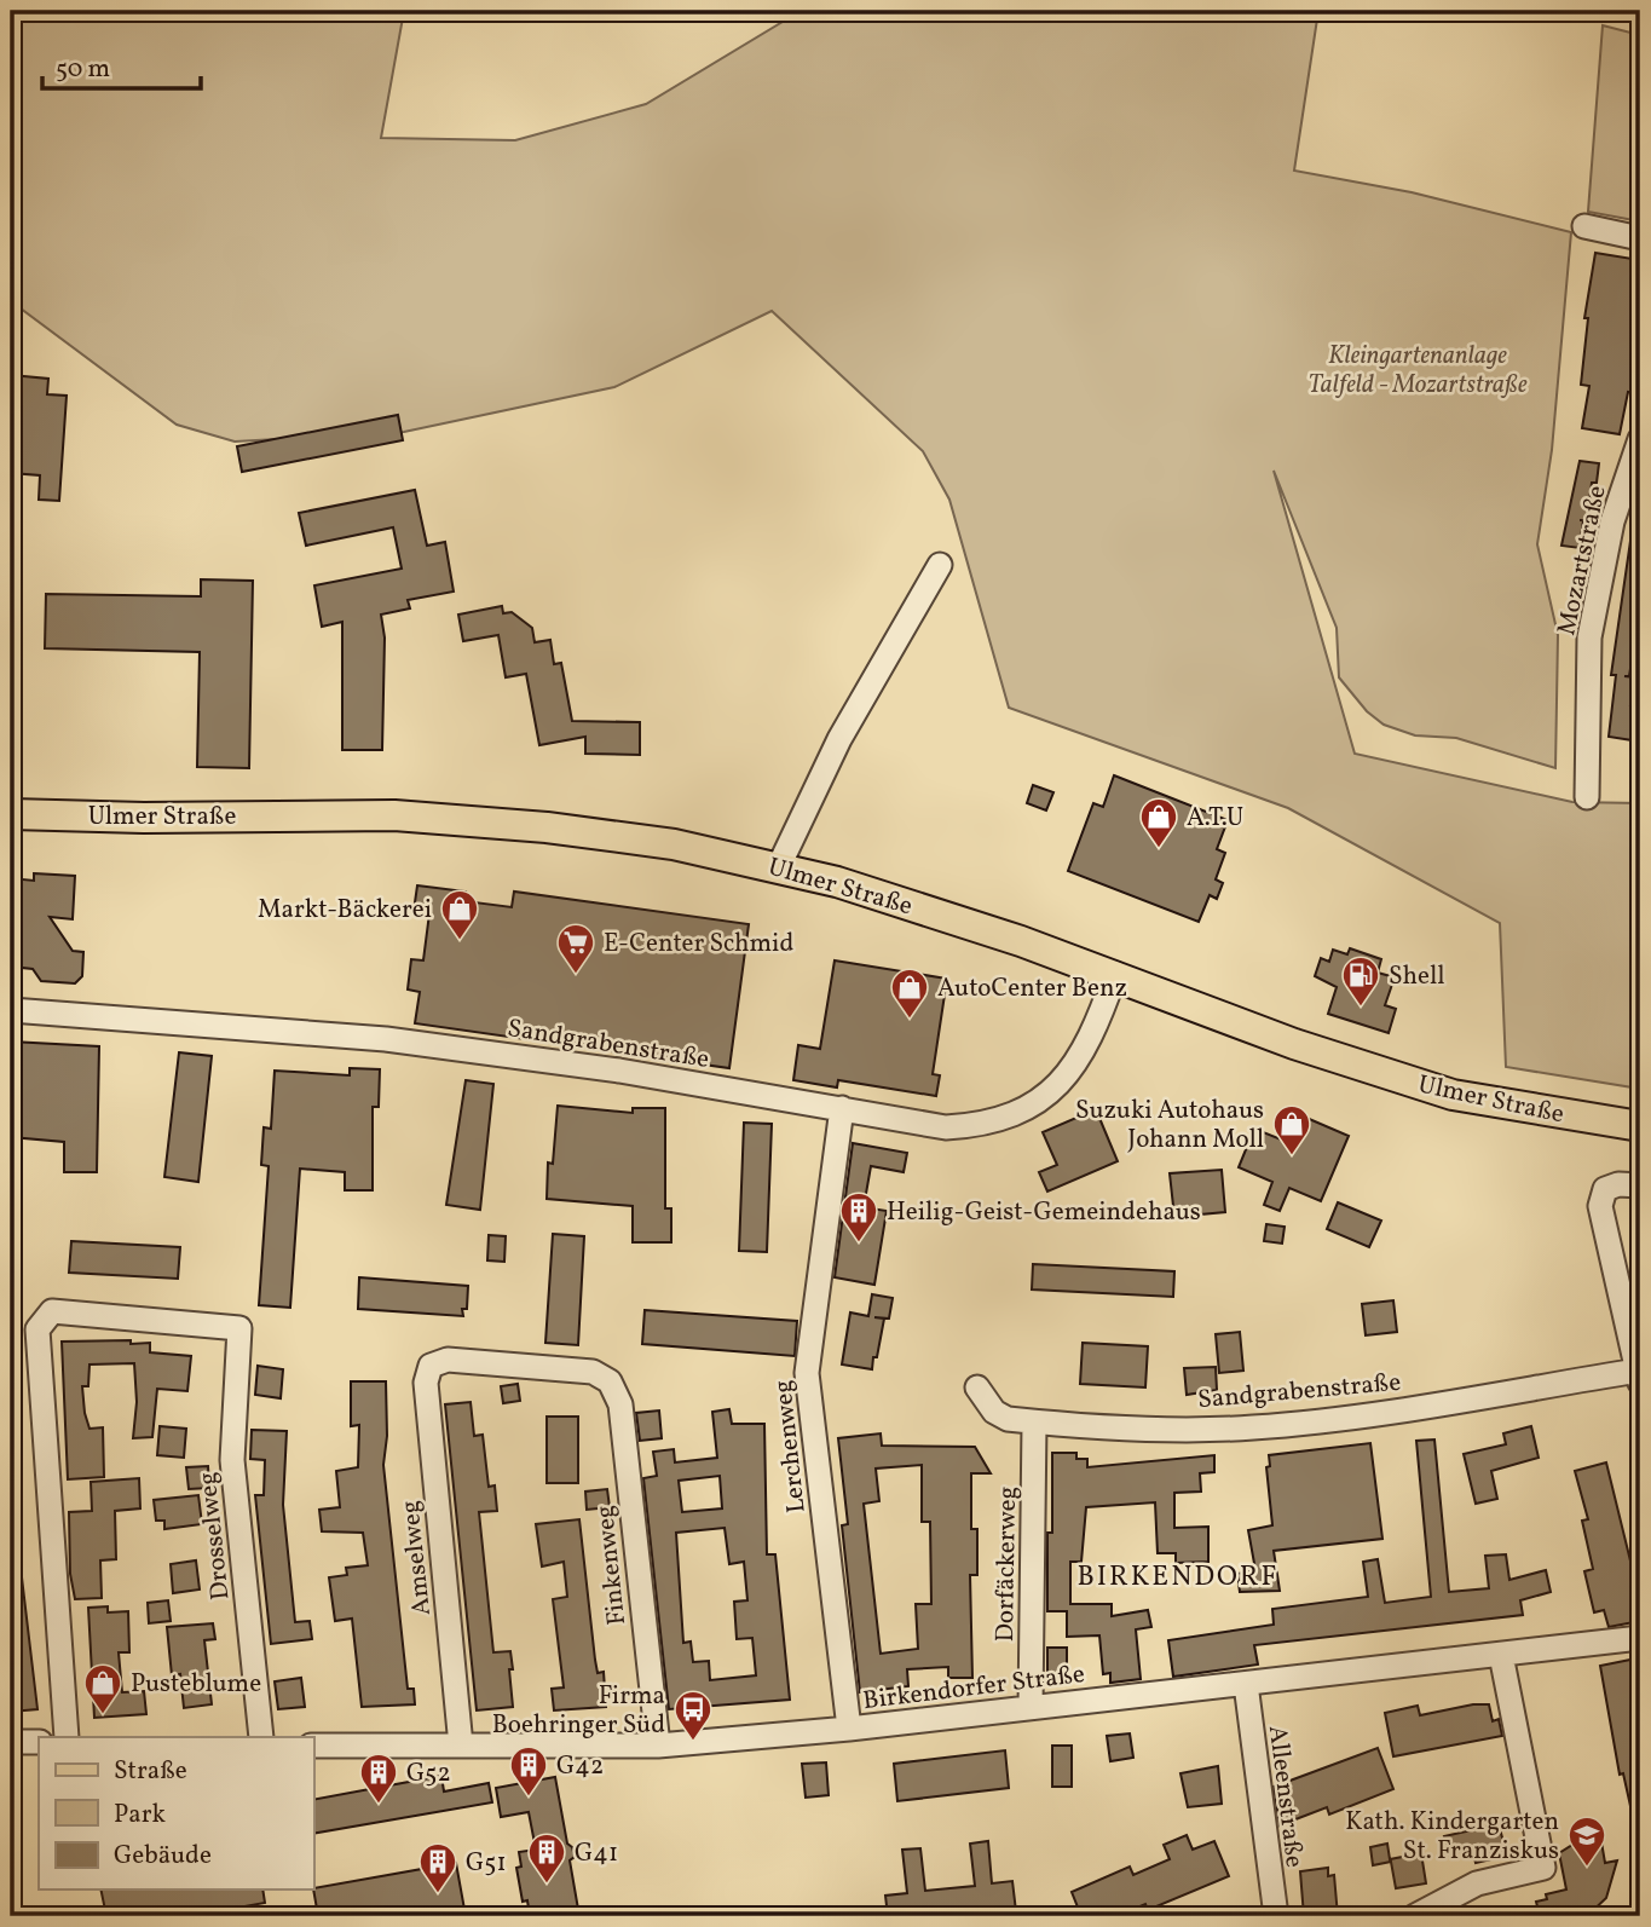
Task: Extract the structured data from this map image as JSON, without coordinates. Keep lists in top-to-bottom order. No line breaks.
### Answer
{"streets":{"main road":["Ulmer Straße"],"street":["Mozartstraße","Sandgrabenstraße","Lerchenweg","Drosselweg","Amselweg","Dorfäckerweg","Finkenweg","Birkendorfer Straße","Alleenstraße"]},"crossings":[["Ulmer Straße","Sandgrabenstraße"],["Sandgrabenstraße","Lerchenweg"],["Sandgrabenstraße","Dorfäckerweg"],["Lerchenweg","Birkendorfer Straße"],["Amselweg","Finkenweg"],["Amselweg","Birkendorfer Straße"],["Dorfäckerweg","Birkendorfer Straße"],["Finkenweg","Birkendorfer Straße"],["Birkendorfer Straße","Alleenstraße"]],"districts":["BIRKENDORF"],"parks":["Kleingartenanlage Talfeld - Mozartstraße"],"places":{"shop":["A.T.U","Markt-Bäckerei","AutoCenter Benz","Suzuki Autohaus Johann Moll","Pusteblume"],"supermarket":["E-Center Schmid"],"fuel station":["Shell"],"building":["Heilig-Geist-Gemeindehaus","G42","G52","G41","G51"],"bus stop":["Firma Boehringer Süd"],"school or university":["Kath. Kindergarten St. Franziskus"]},"legend":["Straße","Park","Gebäude"],"scale_bar":"50 m"}
